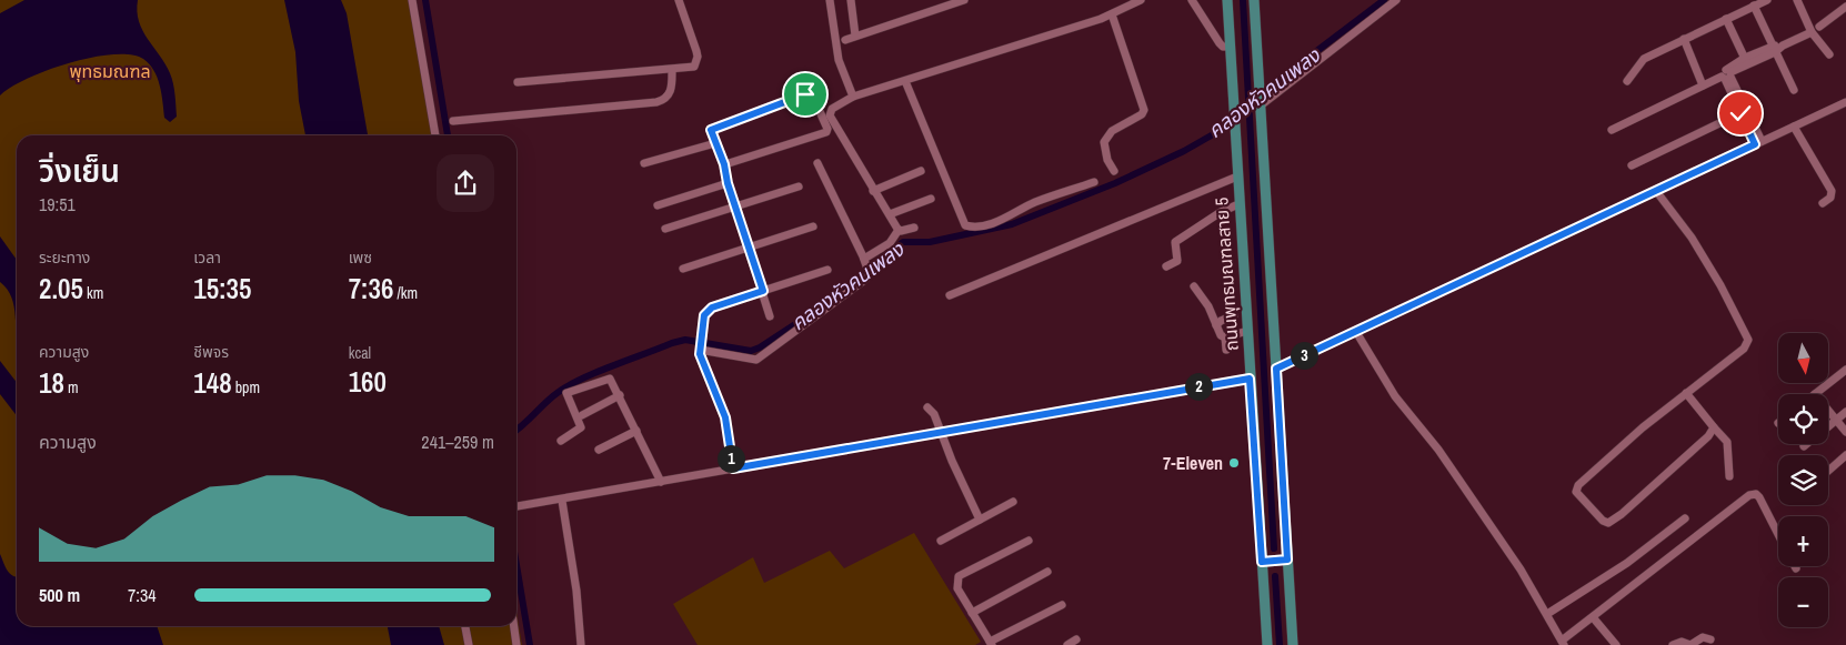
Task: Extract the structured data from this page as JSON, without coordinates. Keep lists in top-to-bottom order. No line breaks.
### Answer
{"streets":{"main road":["ถนนพุทธมณฑลสาย 5"]},"water":["คลองหัวคนเพลง"],"parks":["พุทธมณฑล"],"places":["7-Eleven"],"north":"bottom","page":{"heading":["วิ่งเย็น","19:51"],"stats":[["ระยะทาง","2.05 km"],["เวลา","15:35"],["เพซ","7:36 /km"],["ความสูง","18 m"],["ชีพจร","148 bpm"],["kcal","160"]],"map_buttons":["+","−"],"pins":["3","2","1"],"chart":["ความสูง","241–259 m"],"list":[{"name":"500 m","note":"7:34"}]}}
